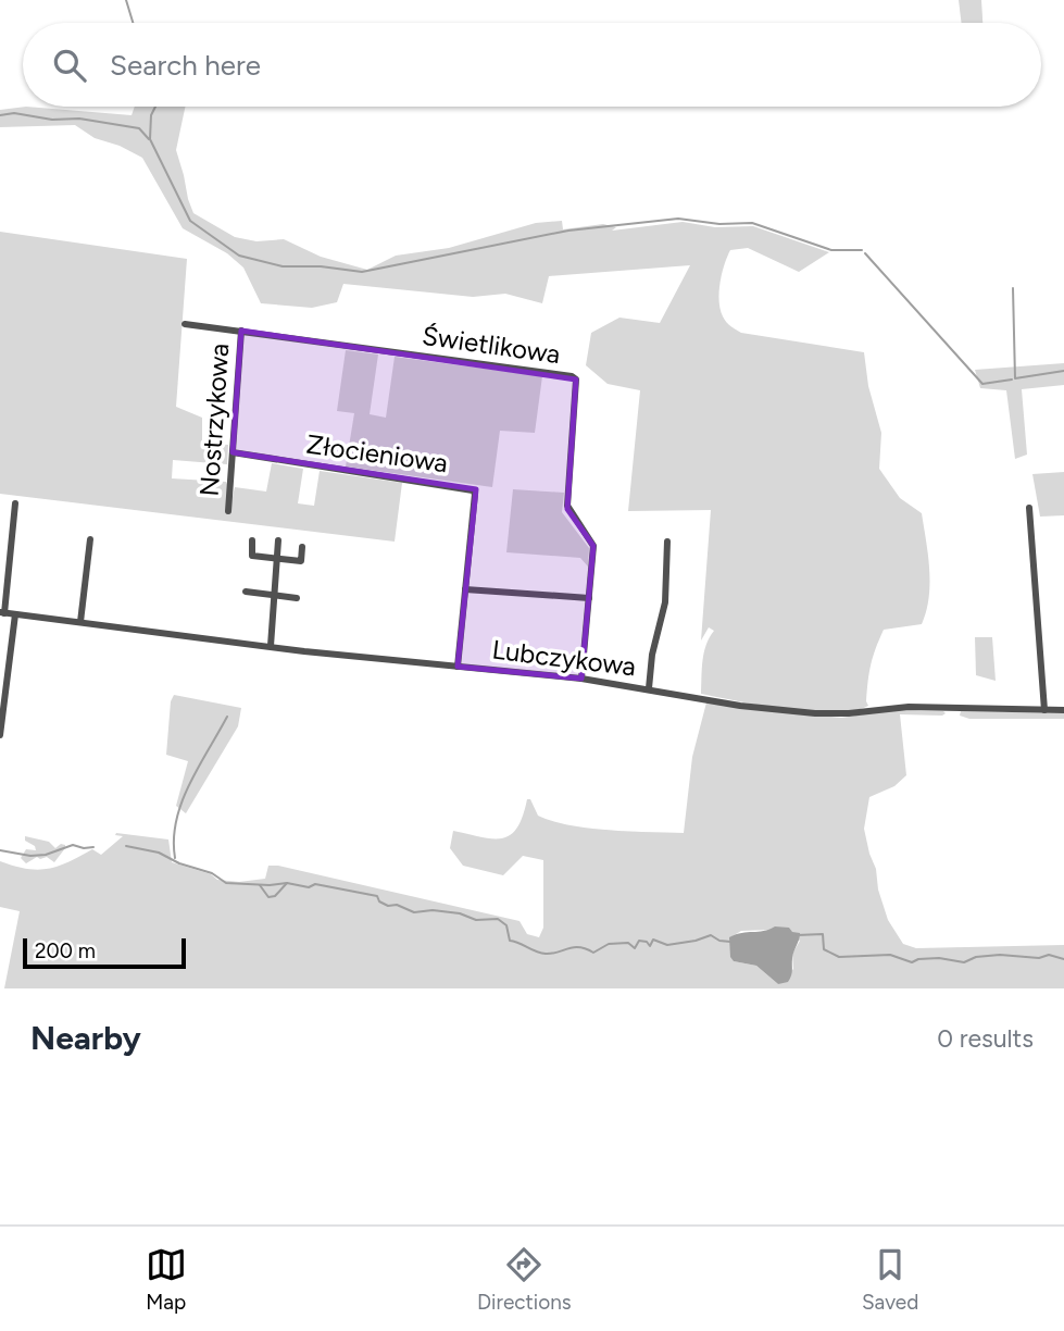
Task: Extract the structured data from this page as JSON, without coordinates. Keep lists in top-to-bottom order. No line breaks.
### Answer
{"streets":{"street":["Świetlikowa","Nostrzykowa","Złocieniowa","Lubczykowa"]},"crossings":[["Świetlikowa","Nostrzykowa"],["Świetlikowa","Lubczykowa"],["Nostrzykowa","Złocieniowa"],["Złocieniowa","Lubczykowa"]],"scale_bar":"200 m","page":{"search":"Search here","scale":"200 m","heading":["Nearby","0 results"],"nav":["Map","Directions","Saved"]}}
